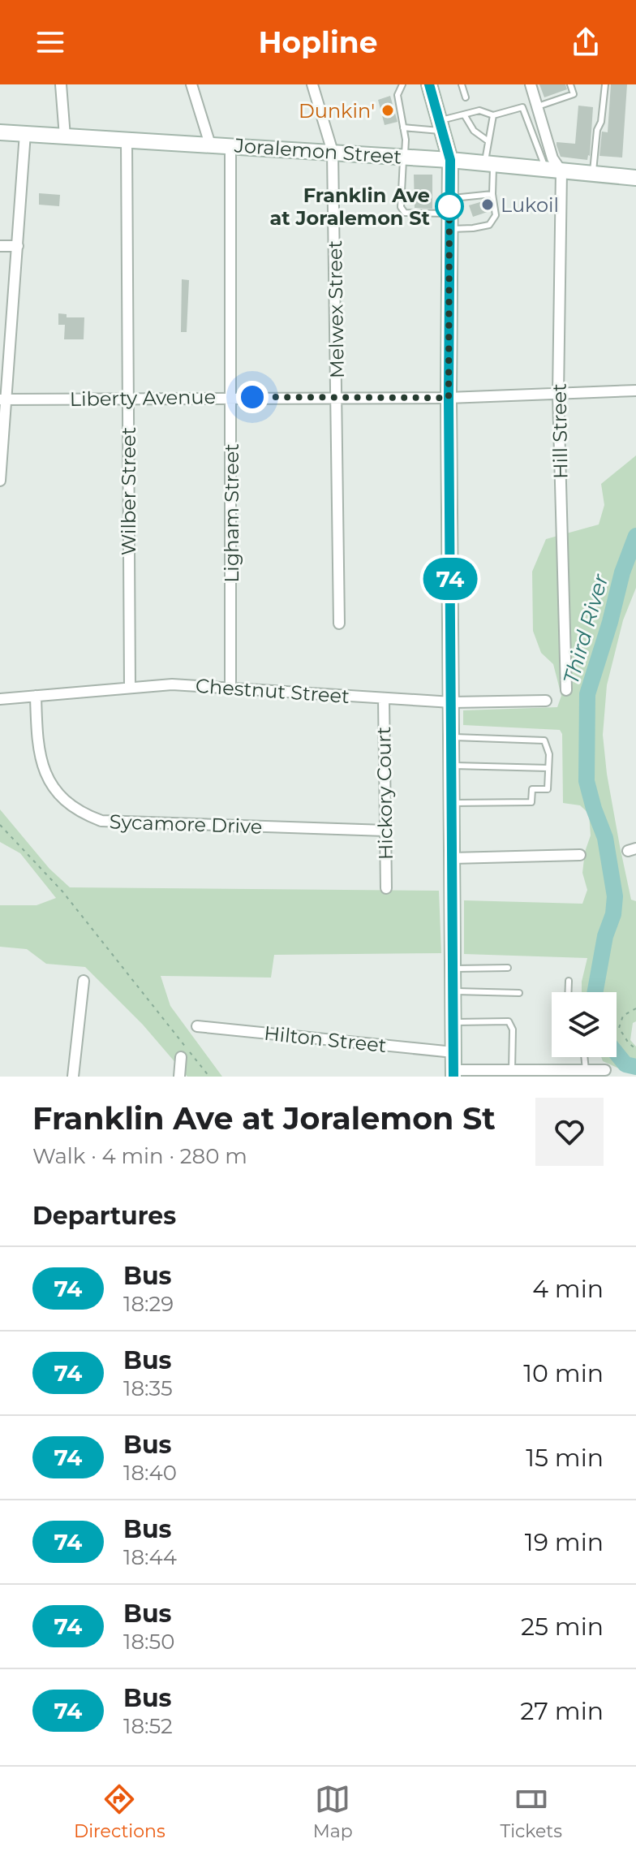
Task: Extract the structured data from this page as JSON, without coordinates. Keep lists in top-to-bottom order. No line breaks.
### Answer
{"streets":{"main road":["Joralemon Street"],"street":["Melwex Street","Liberty Avenue","Hill Street","Wilber Street","Ligham Street","Chestnut Street","Hickory Court","Sycamore Drive","Hilton Street"]},"crossings":[["Joralemon Street","Melwex Street"],["Joralemon Street","Hill Street"],["Joralemon Street","Wilber Street"],["Joralemon Street","Ligham Street"],["Melwex Street","Liberty Avenue"],["Liberty Avenue","Hill Street"],["Liberty Avenue","Wilber Street"],["Liberty Avenue","Ligham Street"],["Wilber Street","Chestnut Street"],["Ligham Street","Chestnut Street"],["Chestnut Street","Hickory Court"],["Chestnut Street","Sycamore Drive"],["Hickory Court","Sycamore Drive"]],"water":["Third River"],"places":["Dunkin'","Lukoil","Franklin Ave at Joralemon St"],"lines":["bus line 74"],"page":{"header":"Hopline","on_map":"74","heading":[["Franklin Ave at Joralemon St","Walk · 4 min · 280 m"],"Departures"],"list":[{"mark":"74","name":"Bus","note":"18:29","value":"4 min"},{"mark":"74","name":"Bus","note":"18:35","value":"10 min"},{"mark":"74","name":"Bus","note":"18:40","value":"15 min"},{"mark":"74","name":"Bus","note":"18:44","value":"19 min"},{"mark":"74","name":"Bus","note":"18:50","value":"25 min"},{"mark":"74","name":"Bus","note":"18:52","value":"27 min"}],"tabs":["Directions","Map","Tickets"]}}
